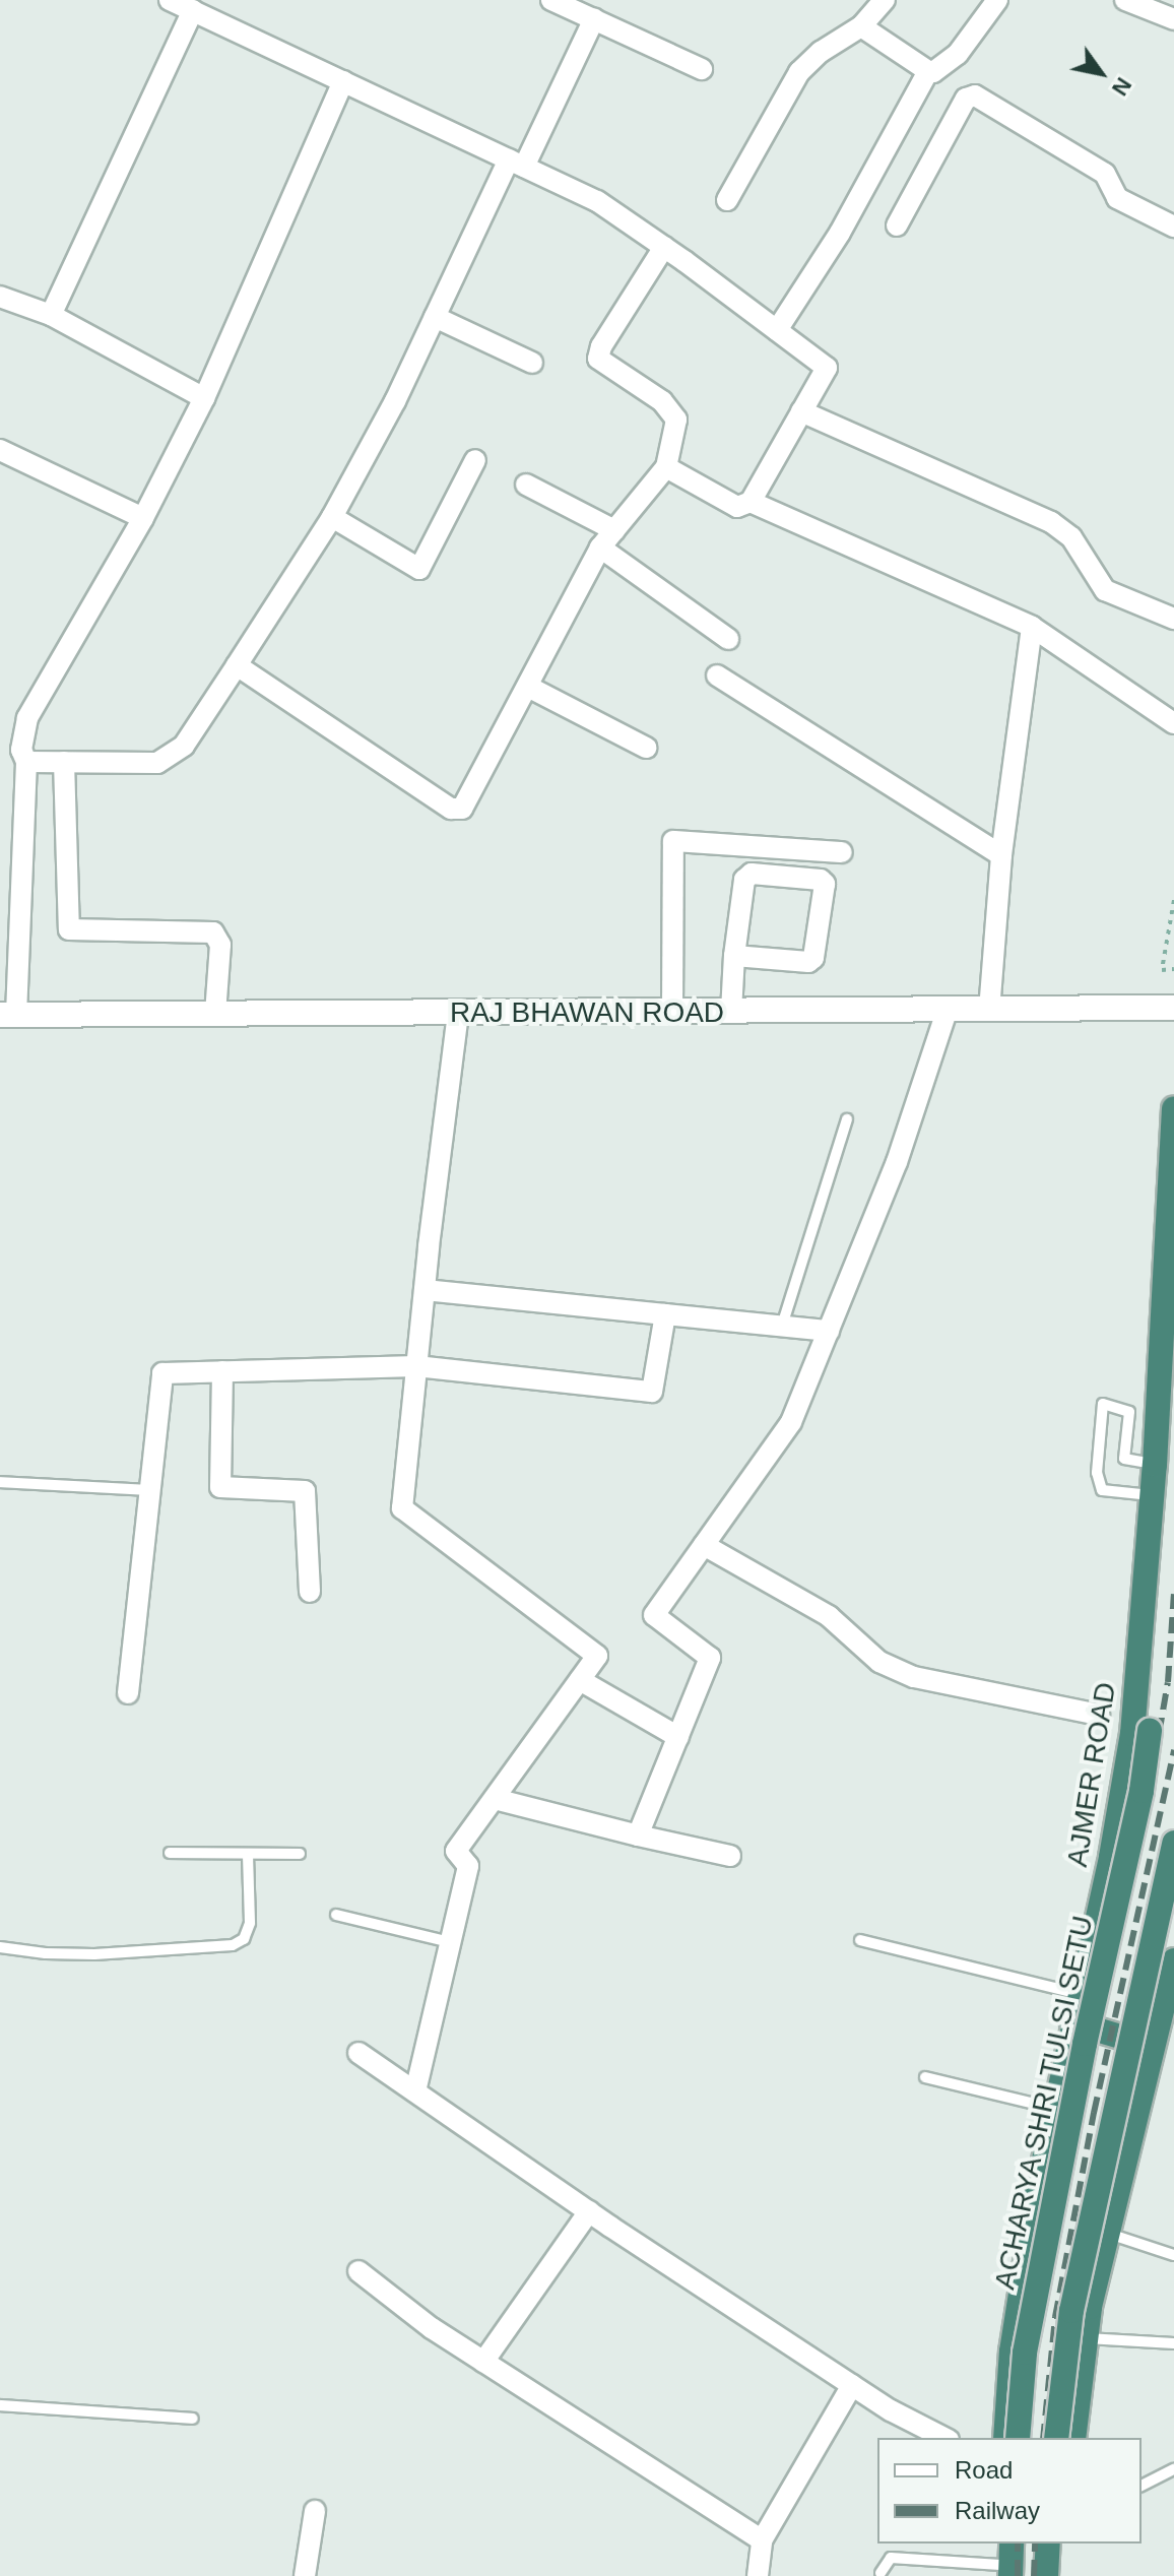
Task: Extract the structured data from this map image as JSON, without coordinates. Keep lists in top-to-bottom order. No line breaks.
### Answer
{"streets":{"highway":["AJMER ROAD","ACHARYA SHRI TULSI SETU"],"street":["RAJ BHAWAN ROAD"]},"legend":["Road","Railway"],"north":"bottom right"}
